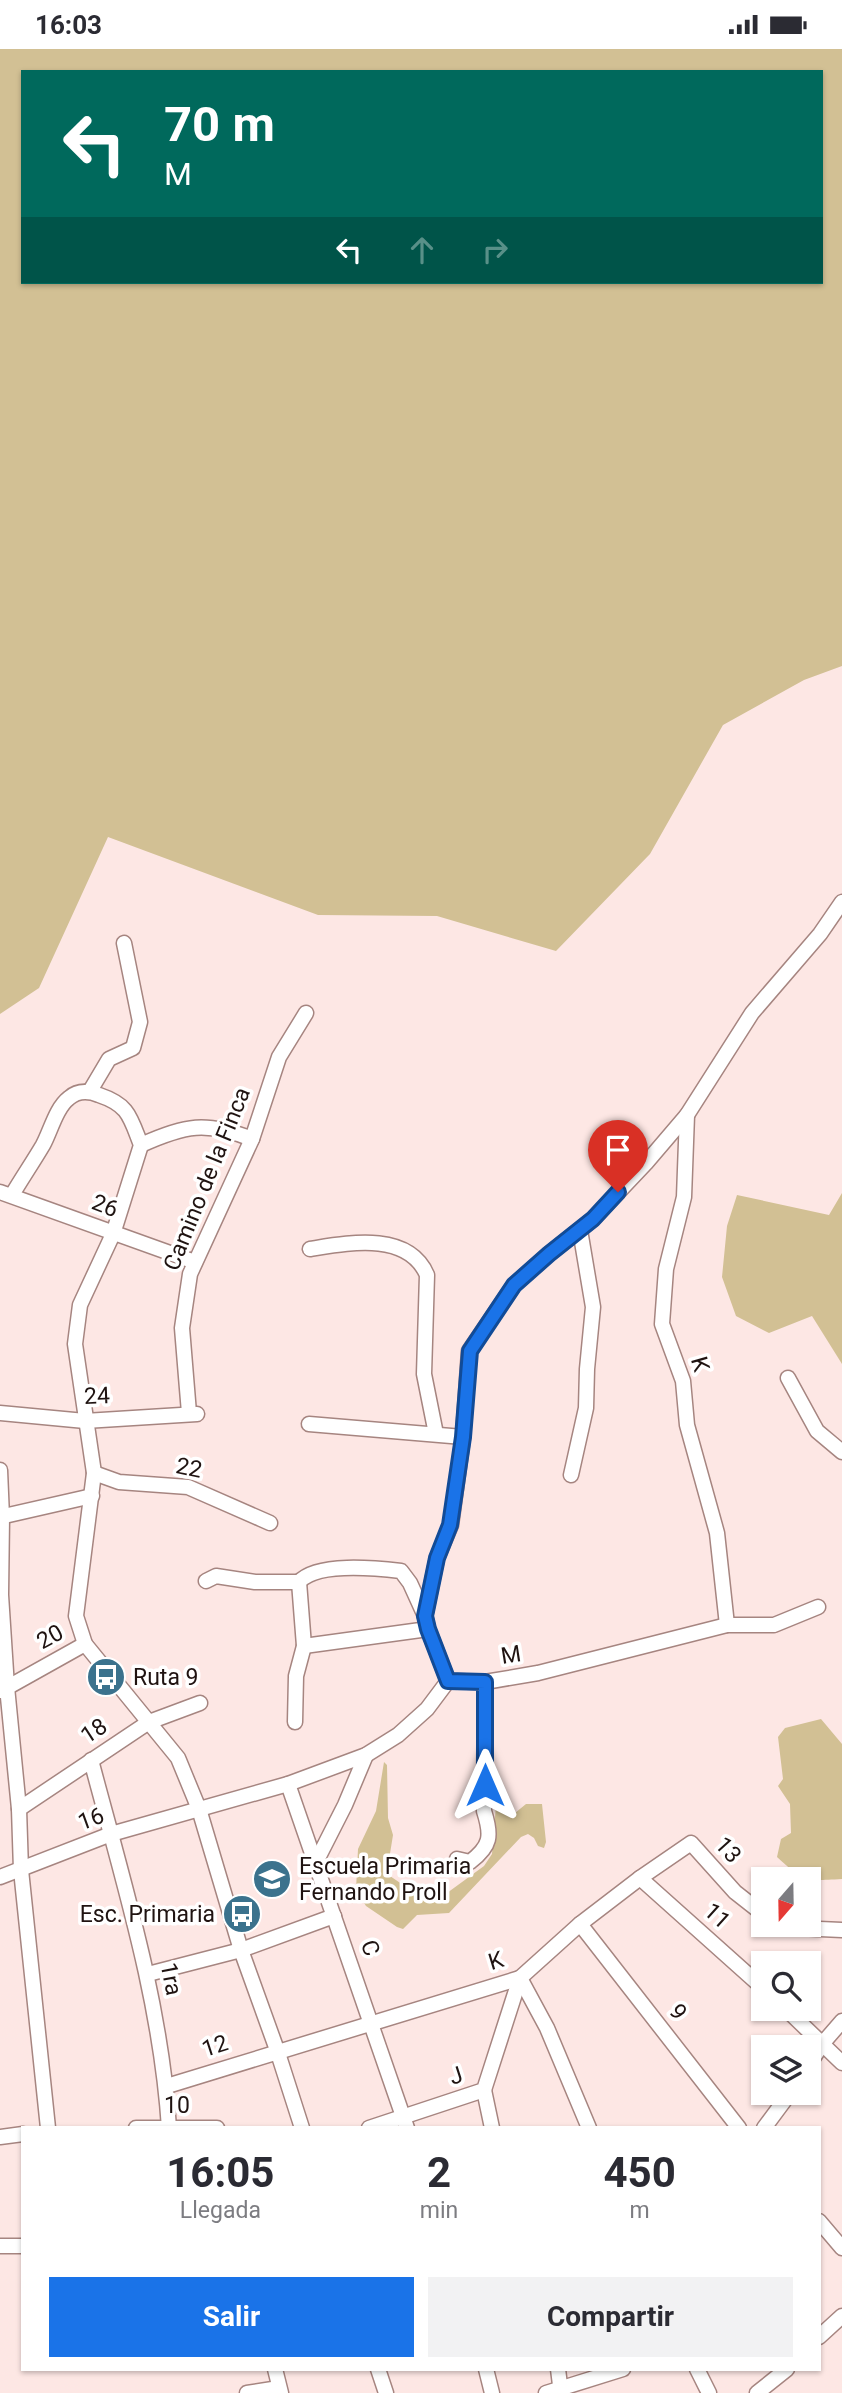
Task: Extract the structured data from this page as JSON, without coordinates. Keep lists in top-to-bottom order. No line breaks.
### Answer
{"streets":{"street":["Camino de la Finca","26","K","24","22","20","M","18","16","13","11","C","1ra","9","12","J"]},"crossings":[["Camino de la Finca","26"],["Camino de la Finca","24"],["K","M"],["K","13"],["K","11"],["K","C"],["K","9"],["K","12"],["K","J"],["18","1ra"],["16","1ra"],["C","J"],["1ra","12"]],"places":{"bus stop":["Ruta 9","Esc. Primaria"],"school or university":["Escuela Primaria Fernando Proll"]},"north":"bottom","page":{"status":"16:03","turn":["70 m","M"],"eta":["16:05","Llegada","2","min","450","m"],"buttons":["Salir","Compartir"]}}
